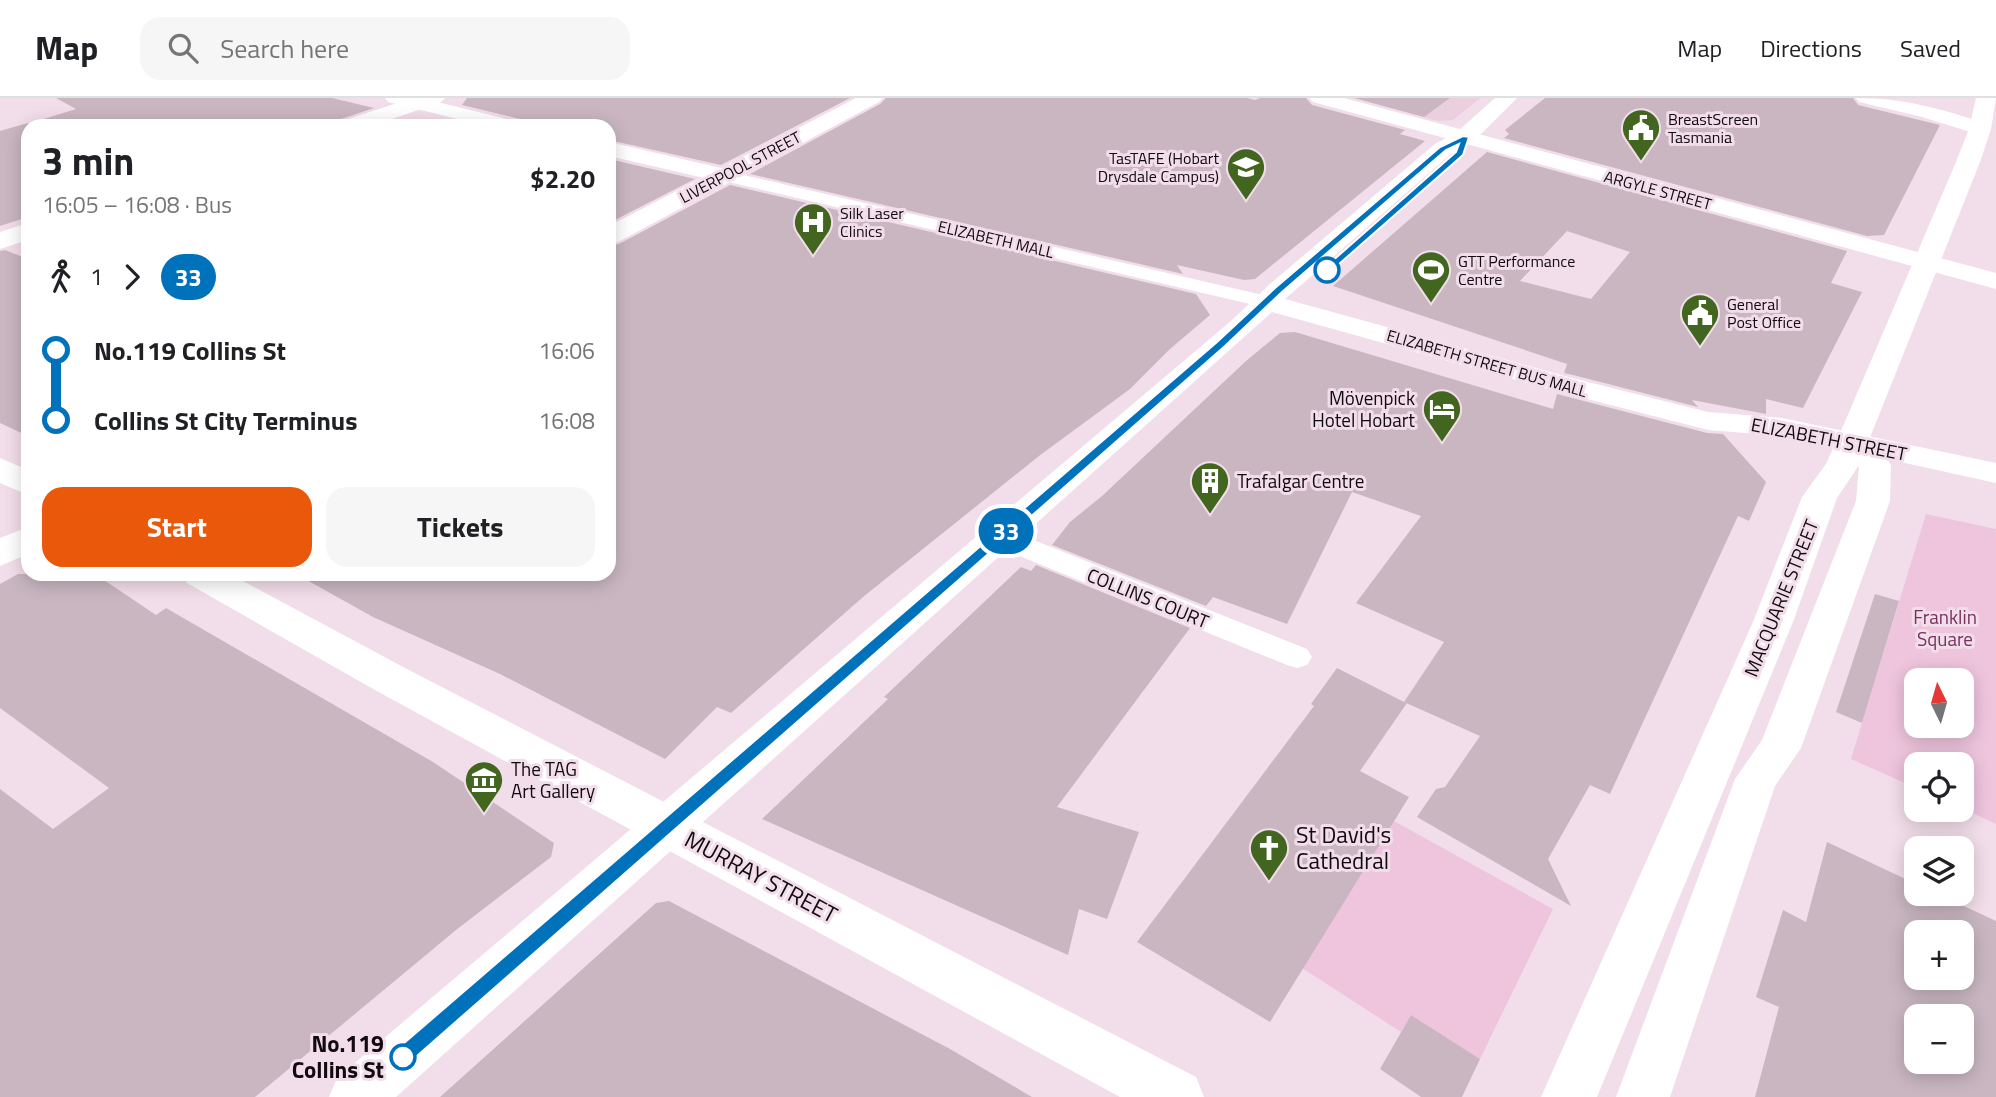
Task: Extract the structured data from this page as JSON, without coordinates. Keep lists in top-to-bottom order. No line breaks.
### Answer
{"streets":{"main road":["LIVERPOOL STREET","ARGYLE STREET","MACQUARIE STREET","MURRAY STREET"],"street":["ELIZABETH MALL","ELIZABETH STREET BUS MALL","ELIZABETH STREET","COLLINS COURT"]},"crossings":[["LIVERPOOL STREET","ELIZABETH MALL"],["ARGYLE STREET","MACQUARIE STREET"],["ELIZABETH MALL","ELIZABETH STREET BUS MALL"],["ELIZABETH STREET BUS MALL","ELIZABETH STREET"],["ELIZABETH STREET","MACQUARIE STREET"]],"parks":["Franklin Square"],"places":{"public building":["BreastScreen Tasmania","General Post Office"],"school or university":["TasTAFE (Hobart Drysdale Campus)"],"hospital":["Silk Laser Clinics"],"sports":["GTT Performance Centre"],"hotel":["Mövenpick Hotel Hobart"],"building":["Trafalgar Centre"],"museum":["The TAG Art Gallery"],"church":["St David's Cathedral"],"other":["No.119 Collins St"]},"lines":["bus line 33"],"north":"top","page":{"header":"Map","search":"Search here","nav":["Map","Directions","Saved"],"on_map":"33","heading":["3 min","16:05 – 16:08 · Bus","$2.20"],"legs":["1","33"],"list":[{"name":"No.119 Collins St","value":"16:06"},{"name":"Collins St City Terminus","value":"16:08"}],"buttons":["Start","Tickets"],"map_buttons":["+","−"]}}
